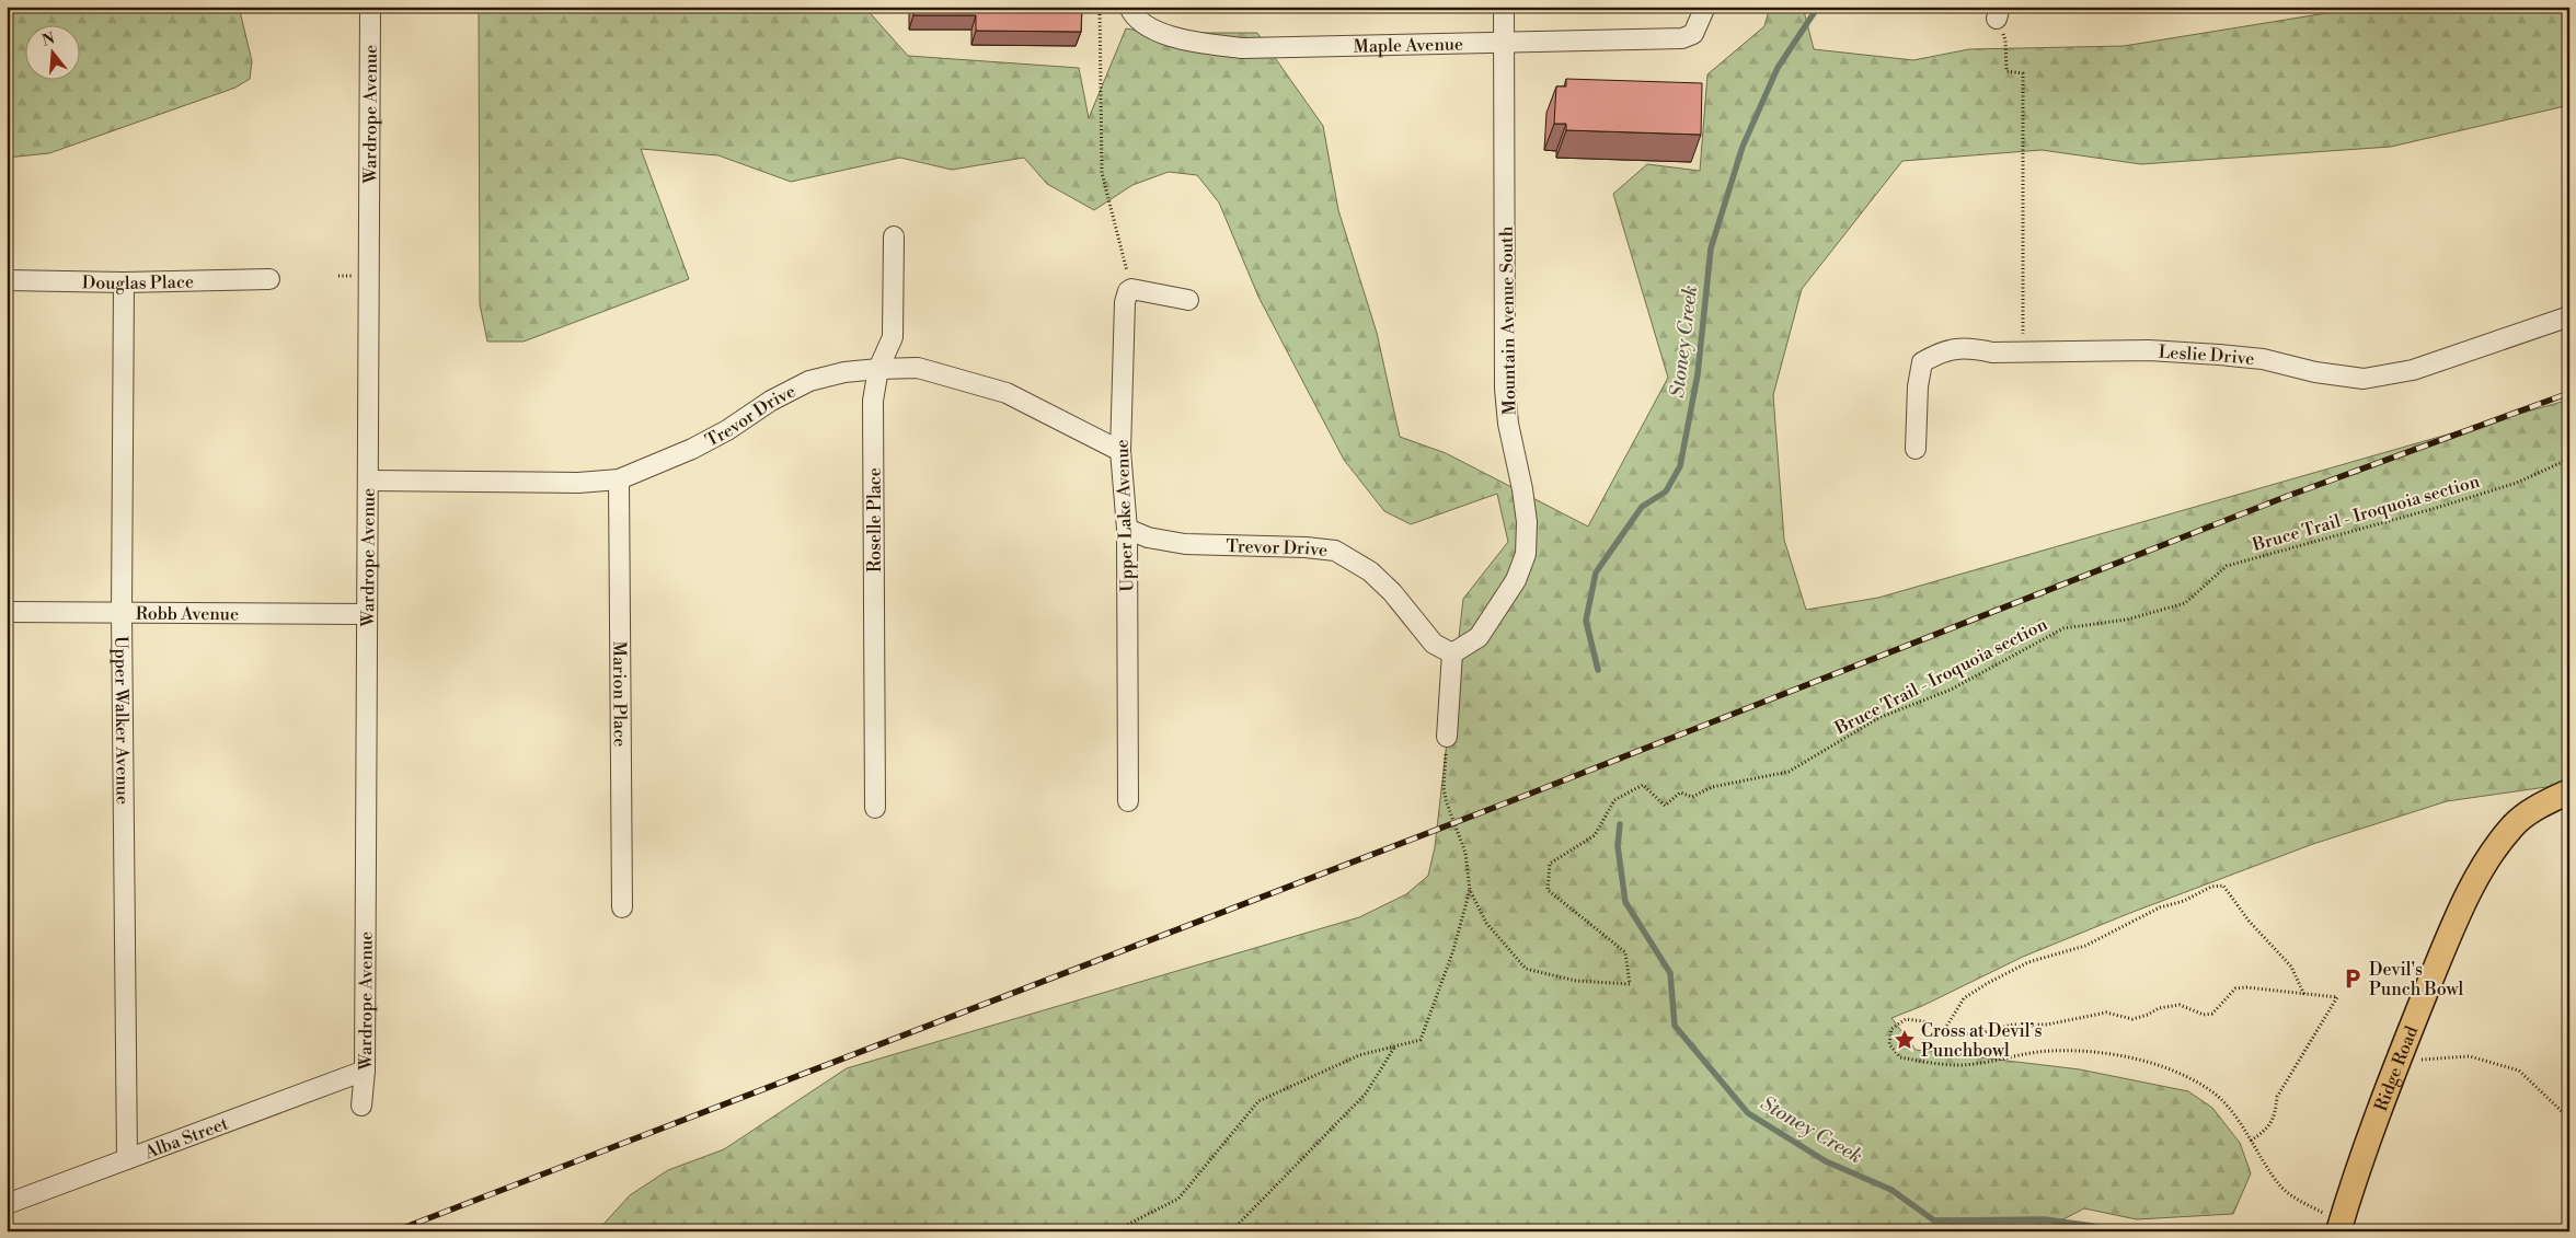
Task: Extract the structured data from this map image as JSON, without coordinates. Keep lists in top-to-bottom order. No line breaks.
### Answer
{"streets":{"main road":["Ridge Road"],"street":["Maple Avenue","Wardrope Avenue","Douglas Place","Mountain Avenue South","Leslie Drive","Trevor Drive","Upper Lake Avenue","Roselle Place","Robb Avenue","Marion Place","Upper Walker Avenue","Alba Street"],"path":["Bruce Trail - Iroquoia section"]},"crossings":[["Maple Avenue","Mountain Avenue South"],["Wardrope Avenue","Trevor Drive"],["Wardrope Avenue","Robb Avenue"],["Wardrope Avenue","Alba Street"],["Douglas Place","Upper Walker Avenue"],["Mountain Avenue South","Trevor Drive"],["Trevor Drive","Upper Lake Avenue"],["Trevor Drive","Roselle Place"],["Trevor Drive","Marion Place"],["Robb Avenue","Upper Walker Avenue"],["Upper Walker Avenue","Alba Street"]],"water":["Stoney Creek"],"places":{"parking":["Devil's Punch Bowl"],"place":["Cross at Devil’s Punchbowl"]},"north":"top"}
